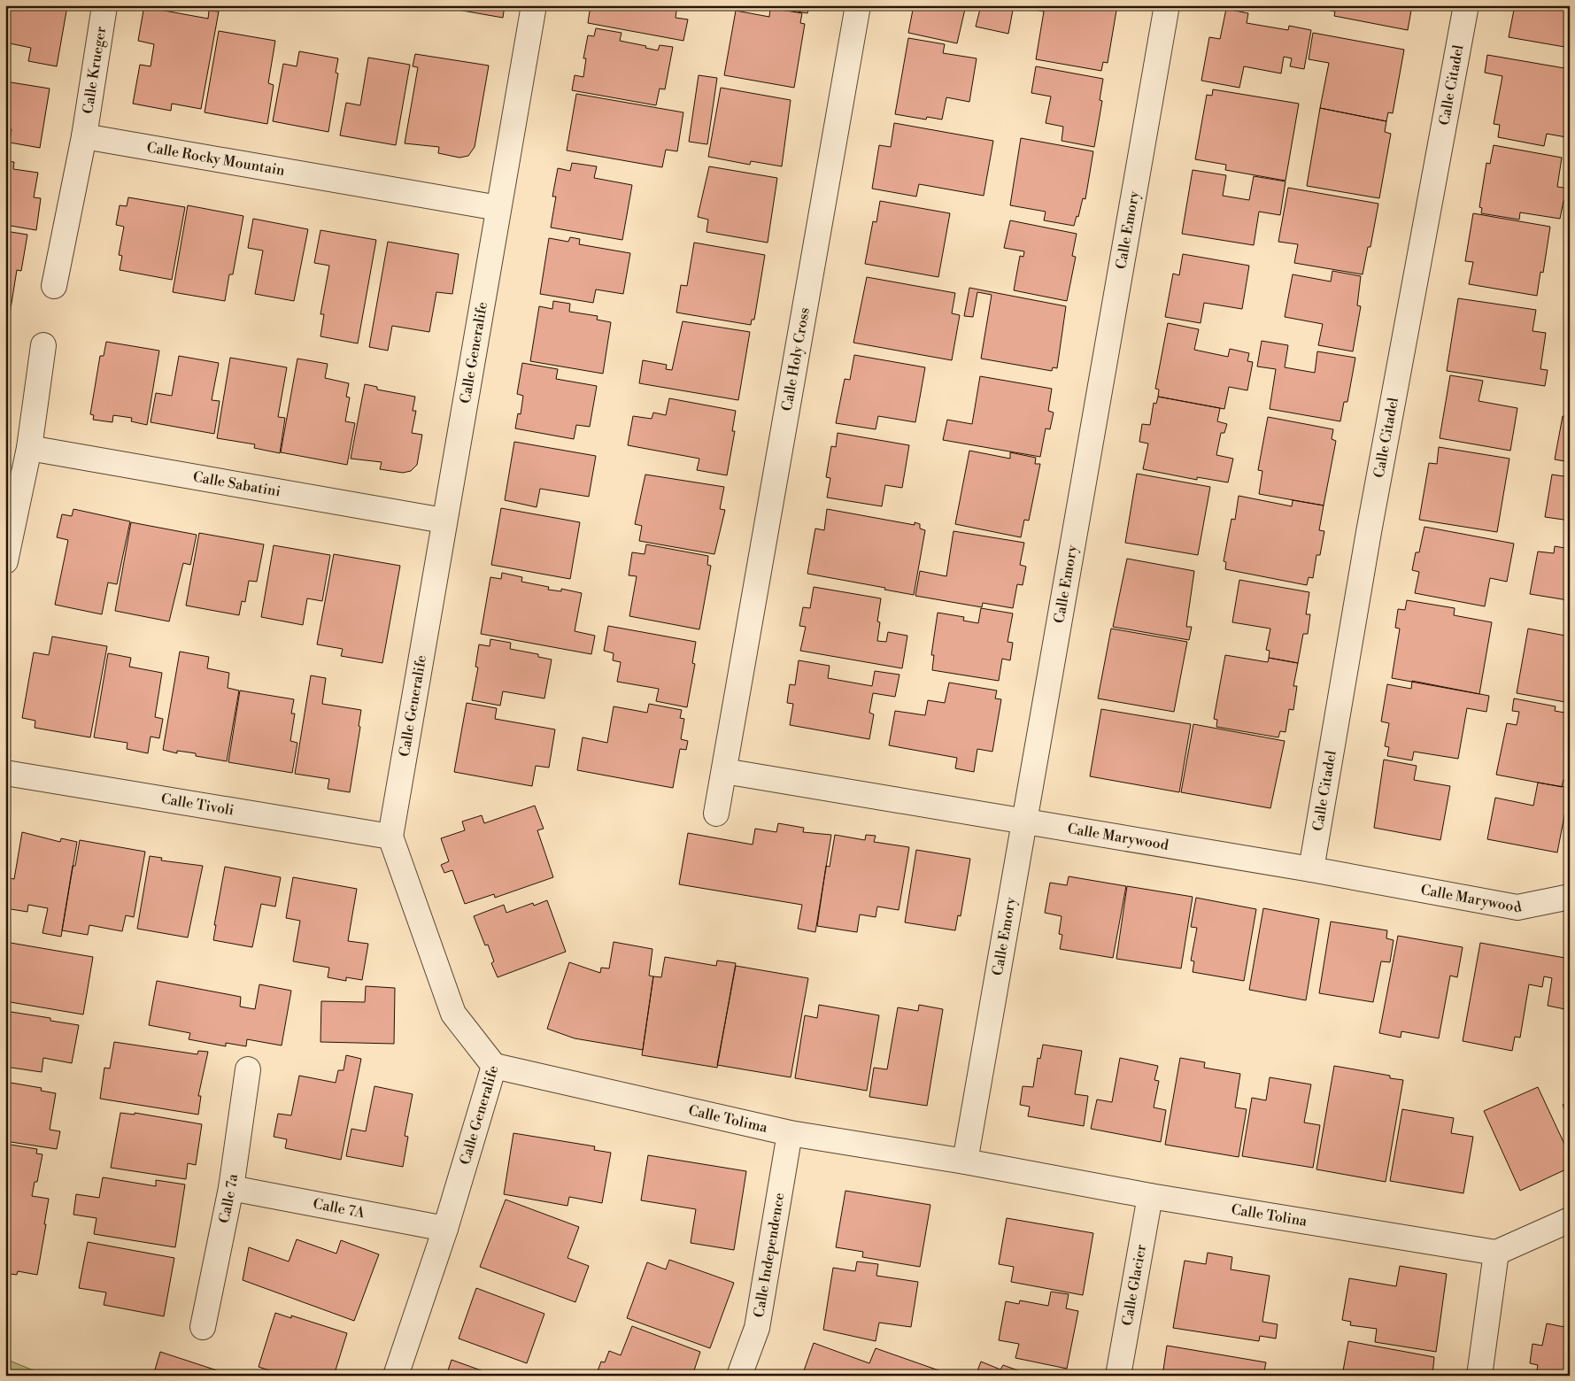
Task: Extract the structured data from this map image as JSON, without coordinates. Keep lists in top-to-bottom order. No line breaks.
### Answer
{"streets":{"street":["Calle Krueger","Calle Citadel","Calle Rocky Mountain","Calle Emory","Calle Generalife","Calle Holy Cross","Calle Sabatini","Calle Tivoli","Calle Marywood","Calle Tolima","Calle 7a","Calle 7A","Calle Tolina","Calle Independence","Calle Glacier"]},"crossings":[["Calle Krueger","Calle Rocky Mountain"],["Calle Citadel","Calle Marywood"],["Calle Rocky Mountain","Calle Generalife"],["Calle Emory","Calle Marywood"],["Calle Emory","Calle Tolima"],["Calle Emory","Calle Tolina"],["Calle Generalife","Calle Sabatini"],["Calle Generalife","Calle Tivoli"],["Calle Generalife","Calle Tolima"],["Calle Generalife","Calle 7A"],["Calle Holy Cross","Calle Marywood"],["Calle Tolima","Calle Tolina"],["Calle Tolima","Calle Independence"],["Calle 7a","Calle 7A"],["Calle Tolina","Calle Glacier"]]}
